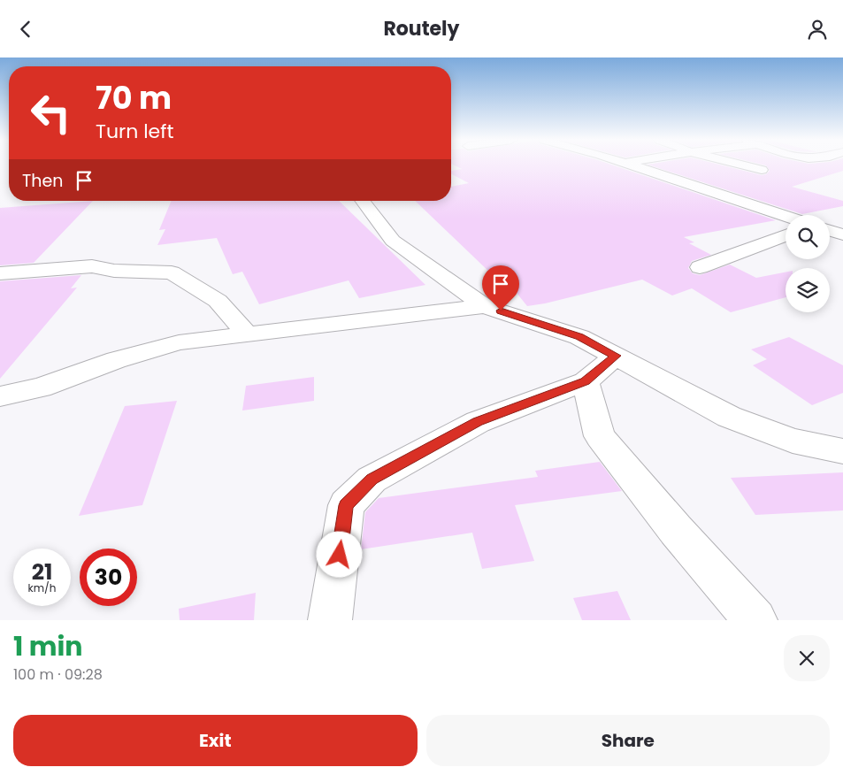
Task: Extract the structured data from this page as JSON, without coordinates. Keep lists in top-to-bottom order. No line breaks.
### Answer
{"page":{"header":"Routely","turn":["70 m","Turn left"],"then":"Then","speed":"21 km/h","limit":"30","heading":["1 min","100 m · 09:28"],"buttons":["Exit","Share"]}}
